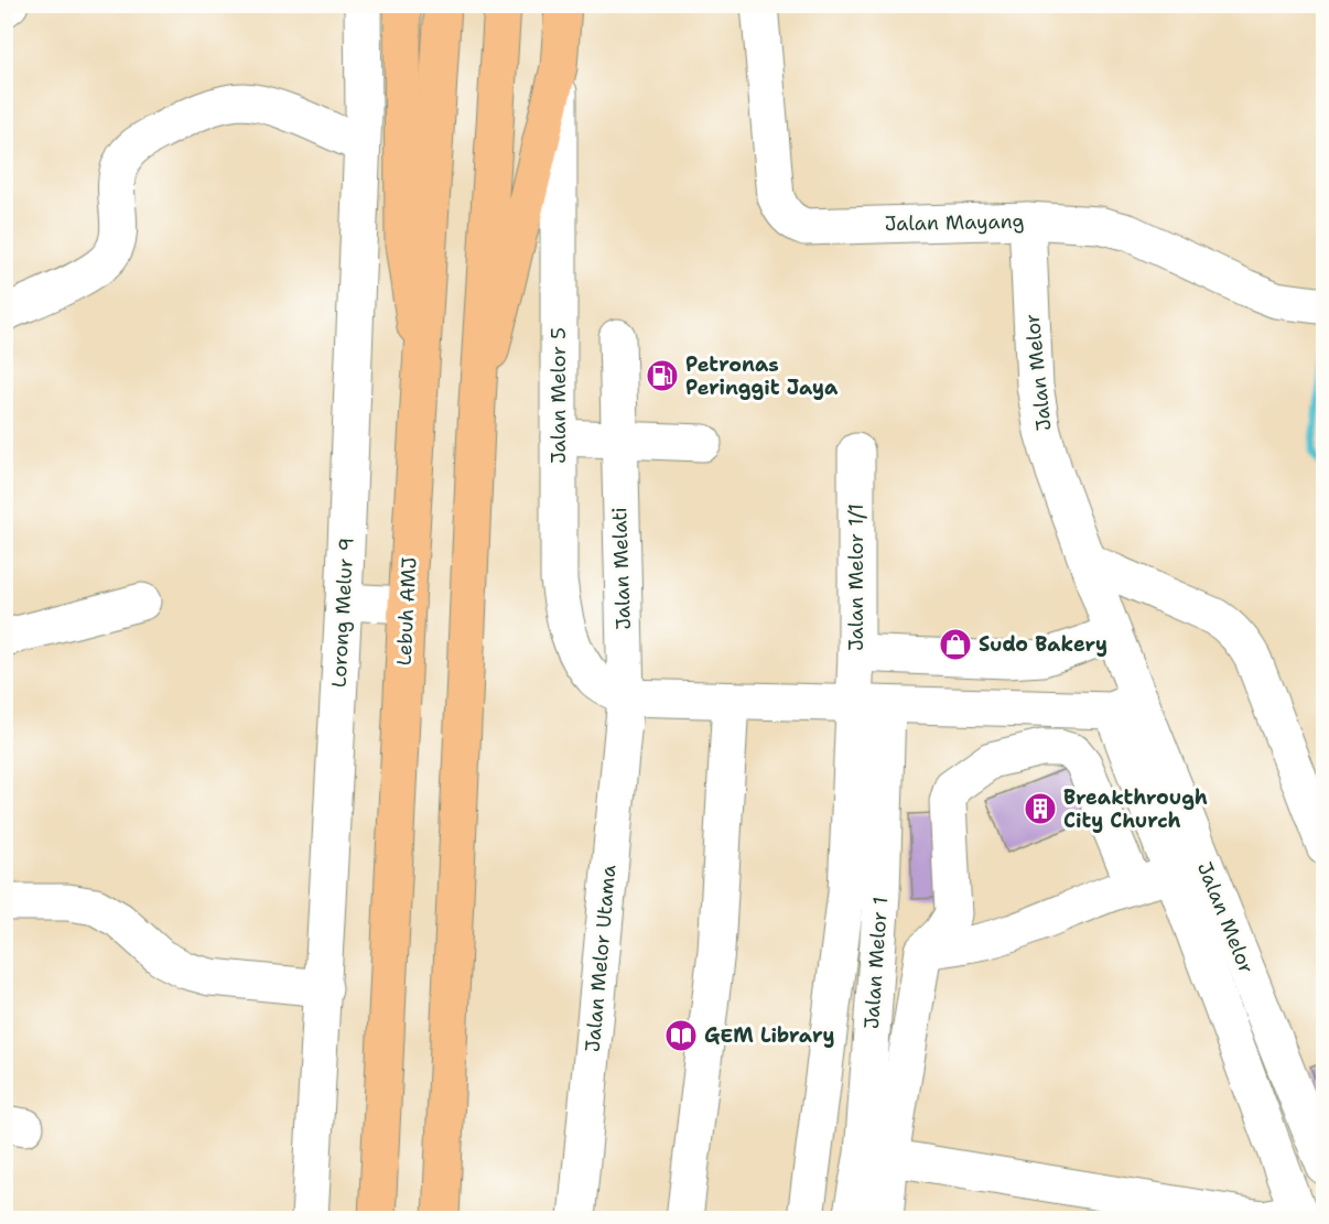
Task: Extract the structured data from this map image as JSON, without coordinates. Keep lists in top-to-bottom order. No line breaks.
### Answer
{"streets":{"main road":["Lebuh AMJ"],"street":["Jalan Mayang","Jalan Melor","Jalan Melor 5","Jalan Melati","Jalan Melor 1/1","Lorong Melur 9","Jalan Melor Utama","Jalan Melor 1"]},"crossings":[["Jalan Mayang","Jalan Melor"],["Jalan Melor 5","Jalan Melati"],["Jalan Melor 5","Jalan Melor Utama"],["Jalan Melati","Jalan Melor Utama"],["Jalan Melor 1/1","Jalan Melor 1"]],"places":{"fuel station":["Petronas Peringgit Jaya"],"shop":["Sudo Bakery"],"building":["Breakthrough City Church"],"library":["GEM Library"]}}
